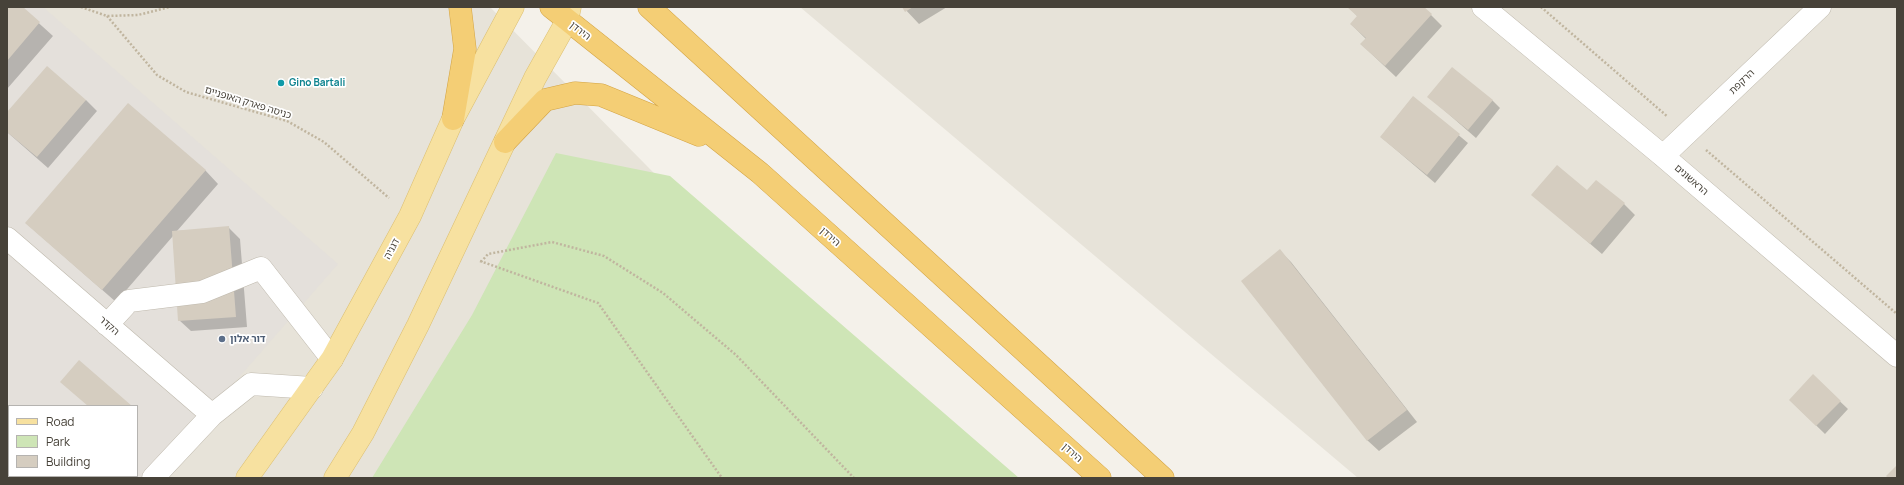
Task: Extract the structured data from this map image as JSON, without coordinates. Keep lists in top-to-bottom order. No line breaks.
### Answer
{"streets":{"highway":["הירדן"],"main road":["דגניה"],"street":["הרקפת","הראשונים","הקדר"],"path":["כניסה פארק האופניים"]},"crossings":[["הרקפת","הראשונים"],["כניסה פארק האופניים","דגניה"]],"places":["Gino Bartali","דור אלון"],"legend":["Road","Park","Building"]}
